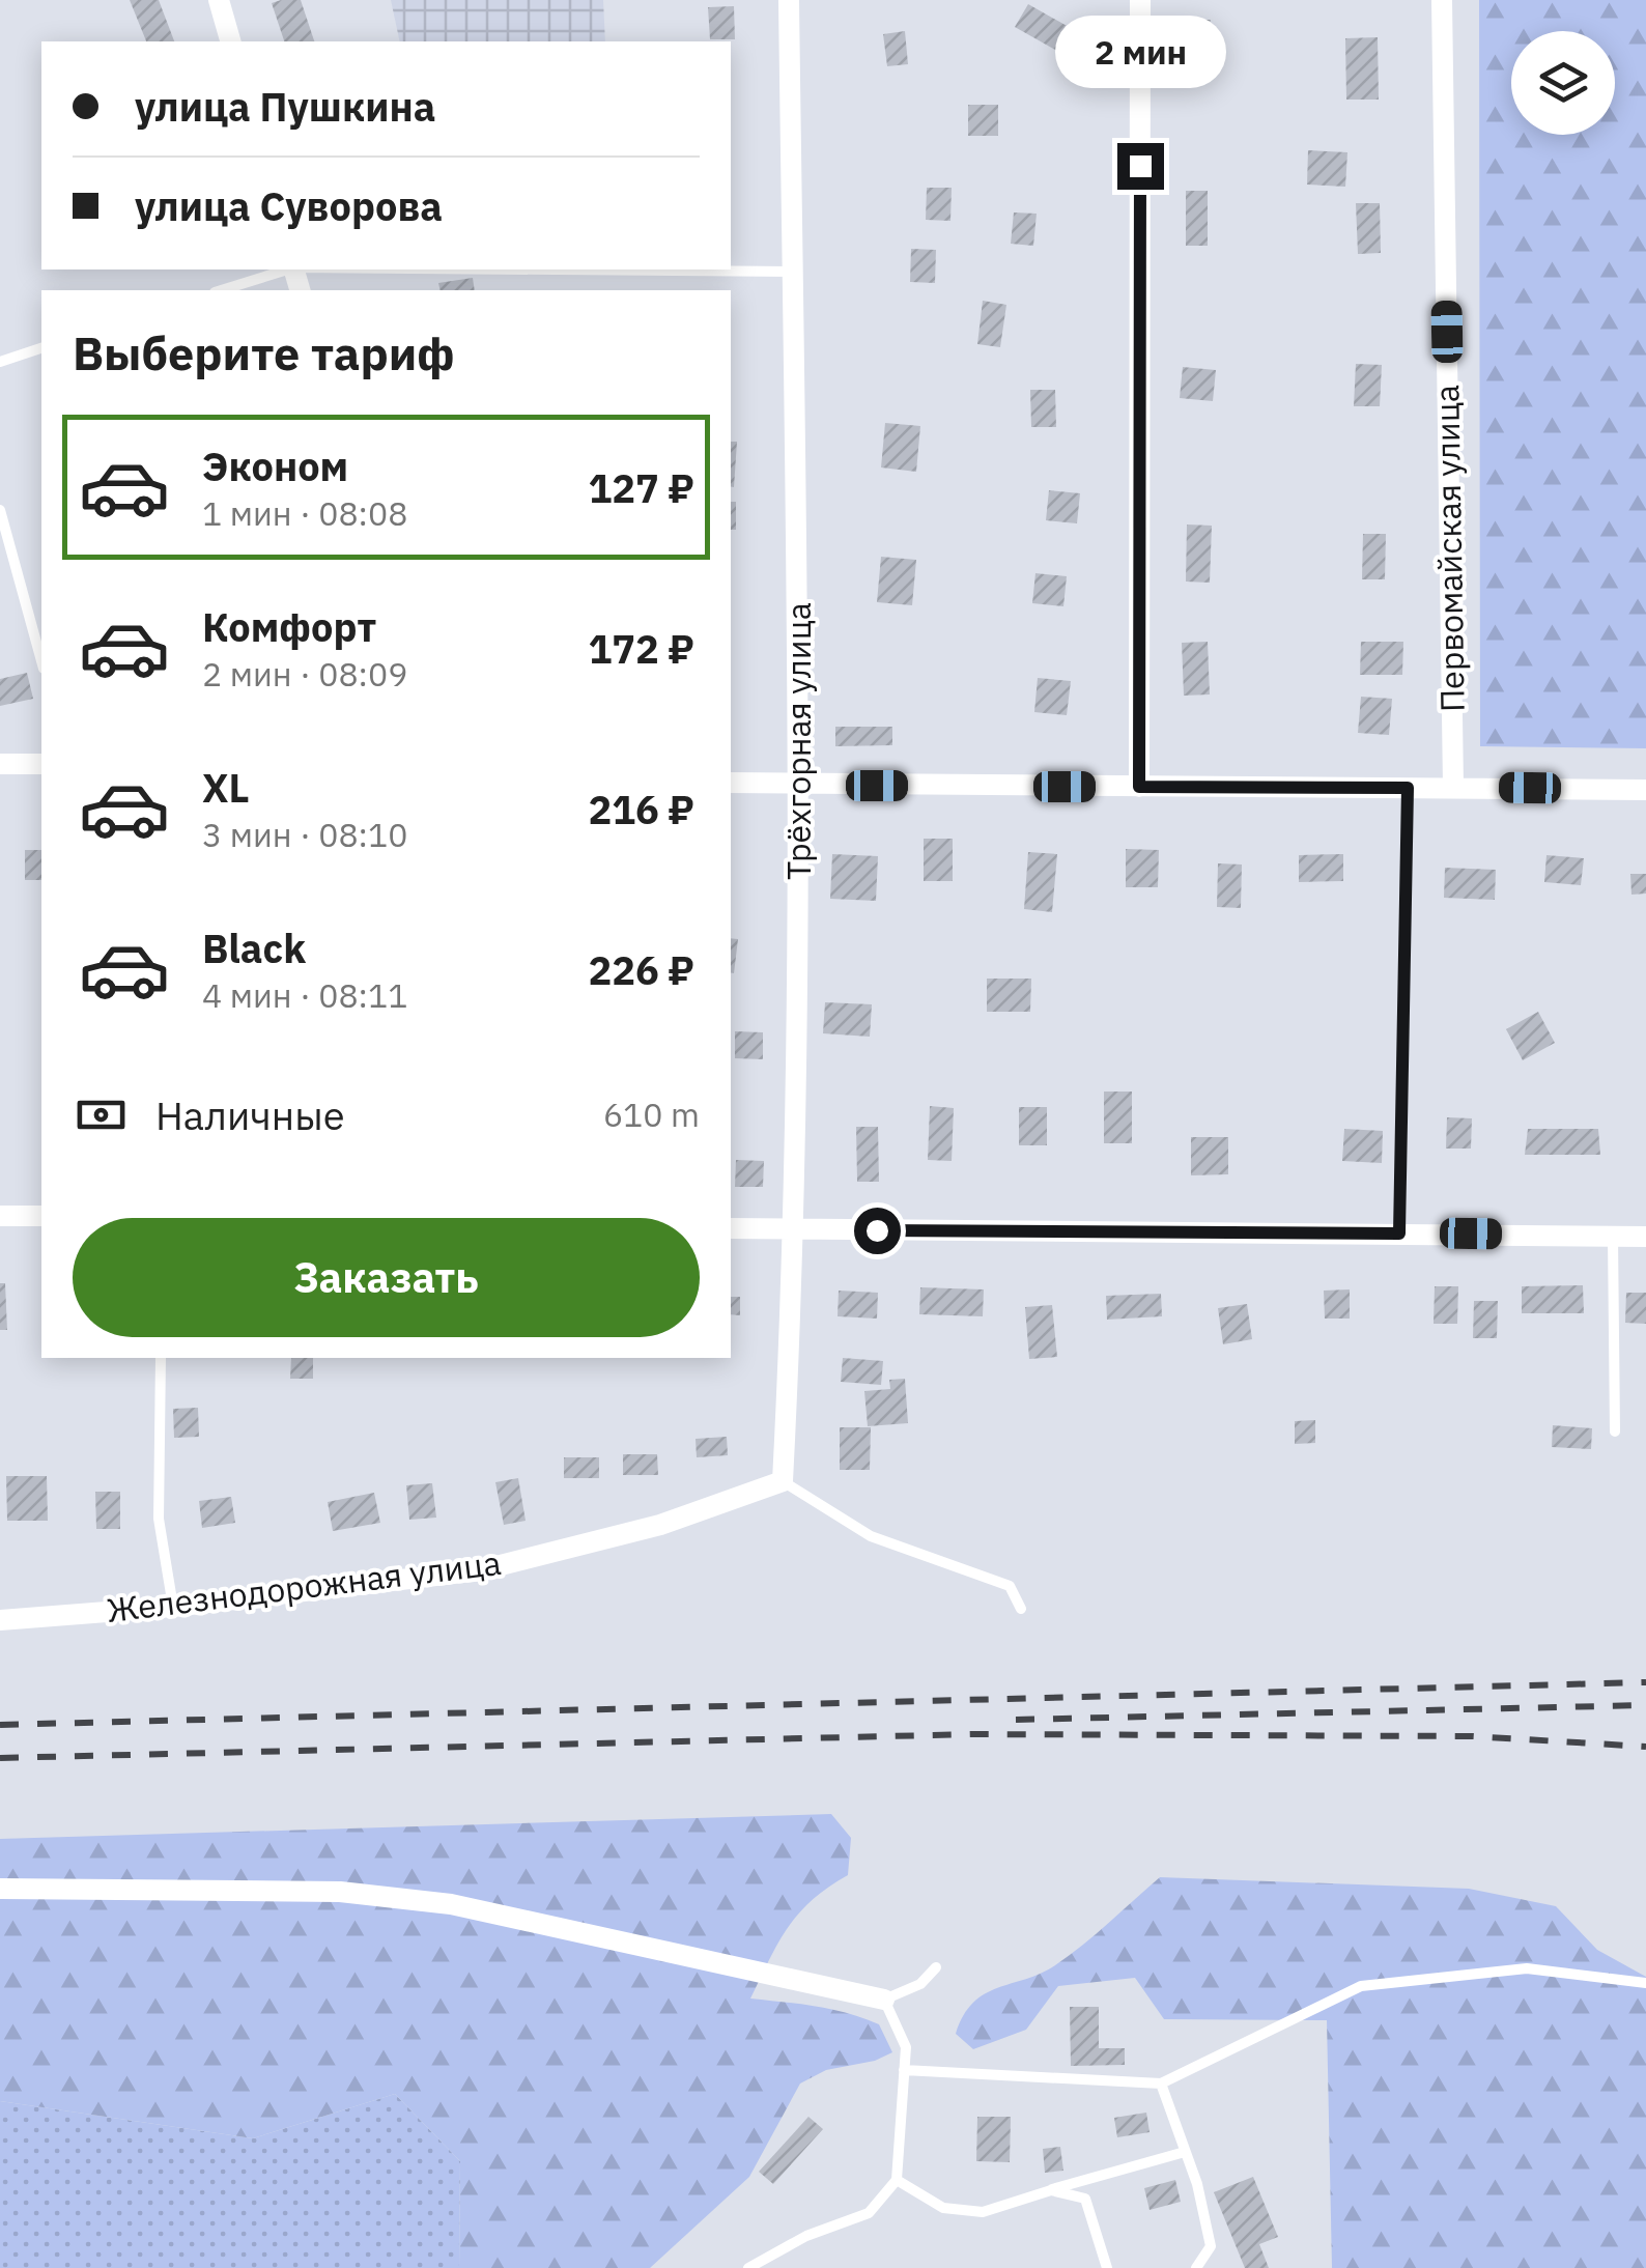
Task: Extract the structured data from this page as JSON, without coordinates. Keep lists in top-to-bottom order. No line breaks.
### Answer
{"streets":{"street":["Первомайская улица","Трёхгорная улица","Железнодорожная улица"]},"crossings":[["Трёхгорная улица","Железнодорожная улица"]],"page":{"bubble":"2 мин","banner":["улица Пушкина","улица Суворова"],"heading":"Выберите тариф","list":[{"name":"Эконом","note":"1 мин · 08:08","value":"127 ₽"},{"name":"Комфорт","note":"2 мин · 08:09","value":"172 ₽"},{"name":"XL","note":"3 мин · 08:10","value":"216 ₽"},{"name":"Black","note":"4 мин · 08:11","value":"226 ₽"}],"pay":["Наличные","610 m"],"buttons":"Заказать"}}
